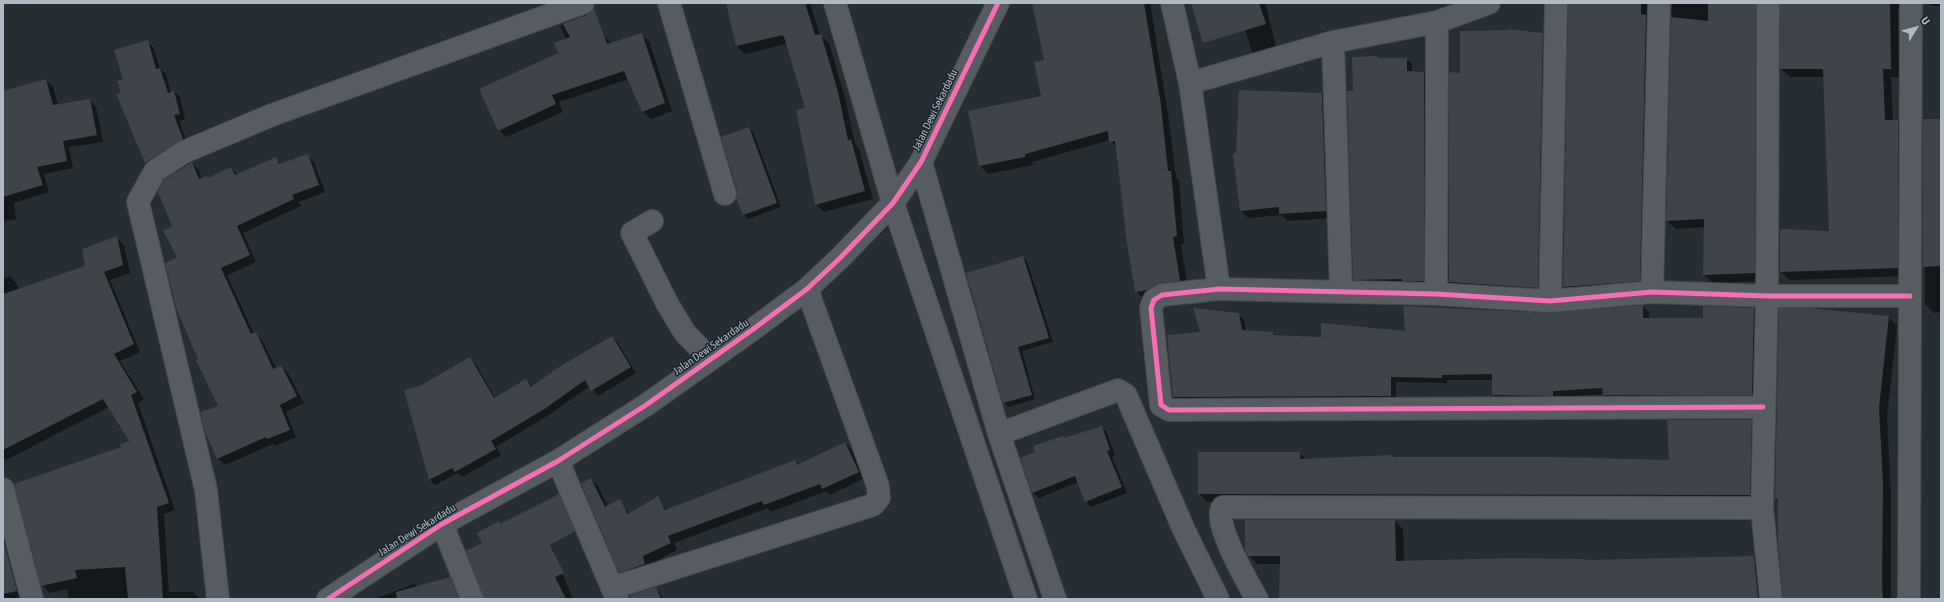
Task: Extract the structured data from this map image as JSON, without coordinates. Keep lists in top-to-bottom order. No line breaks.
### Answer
{"streets":{"street":["Jalan Dewi Sekardadu"]},"north":"top right"}
